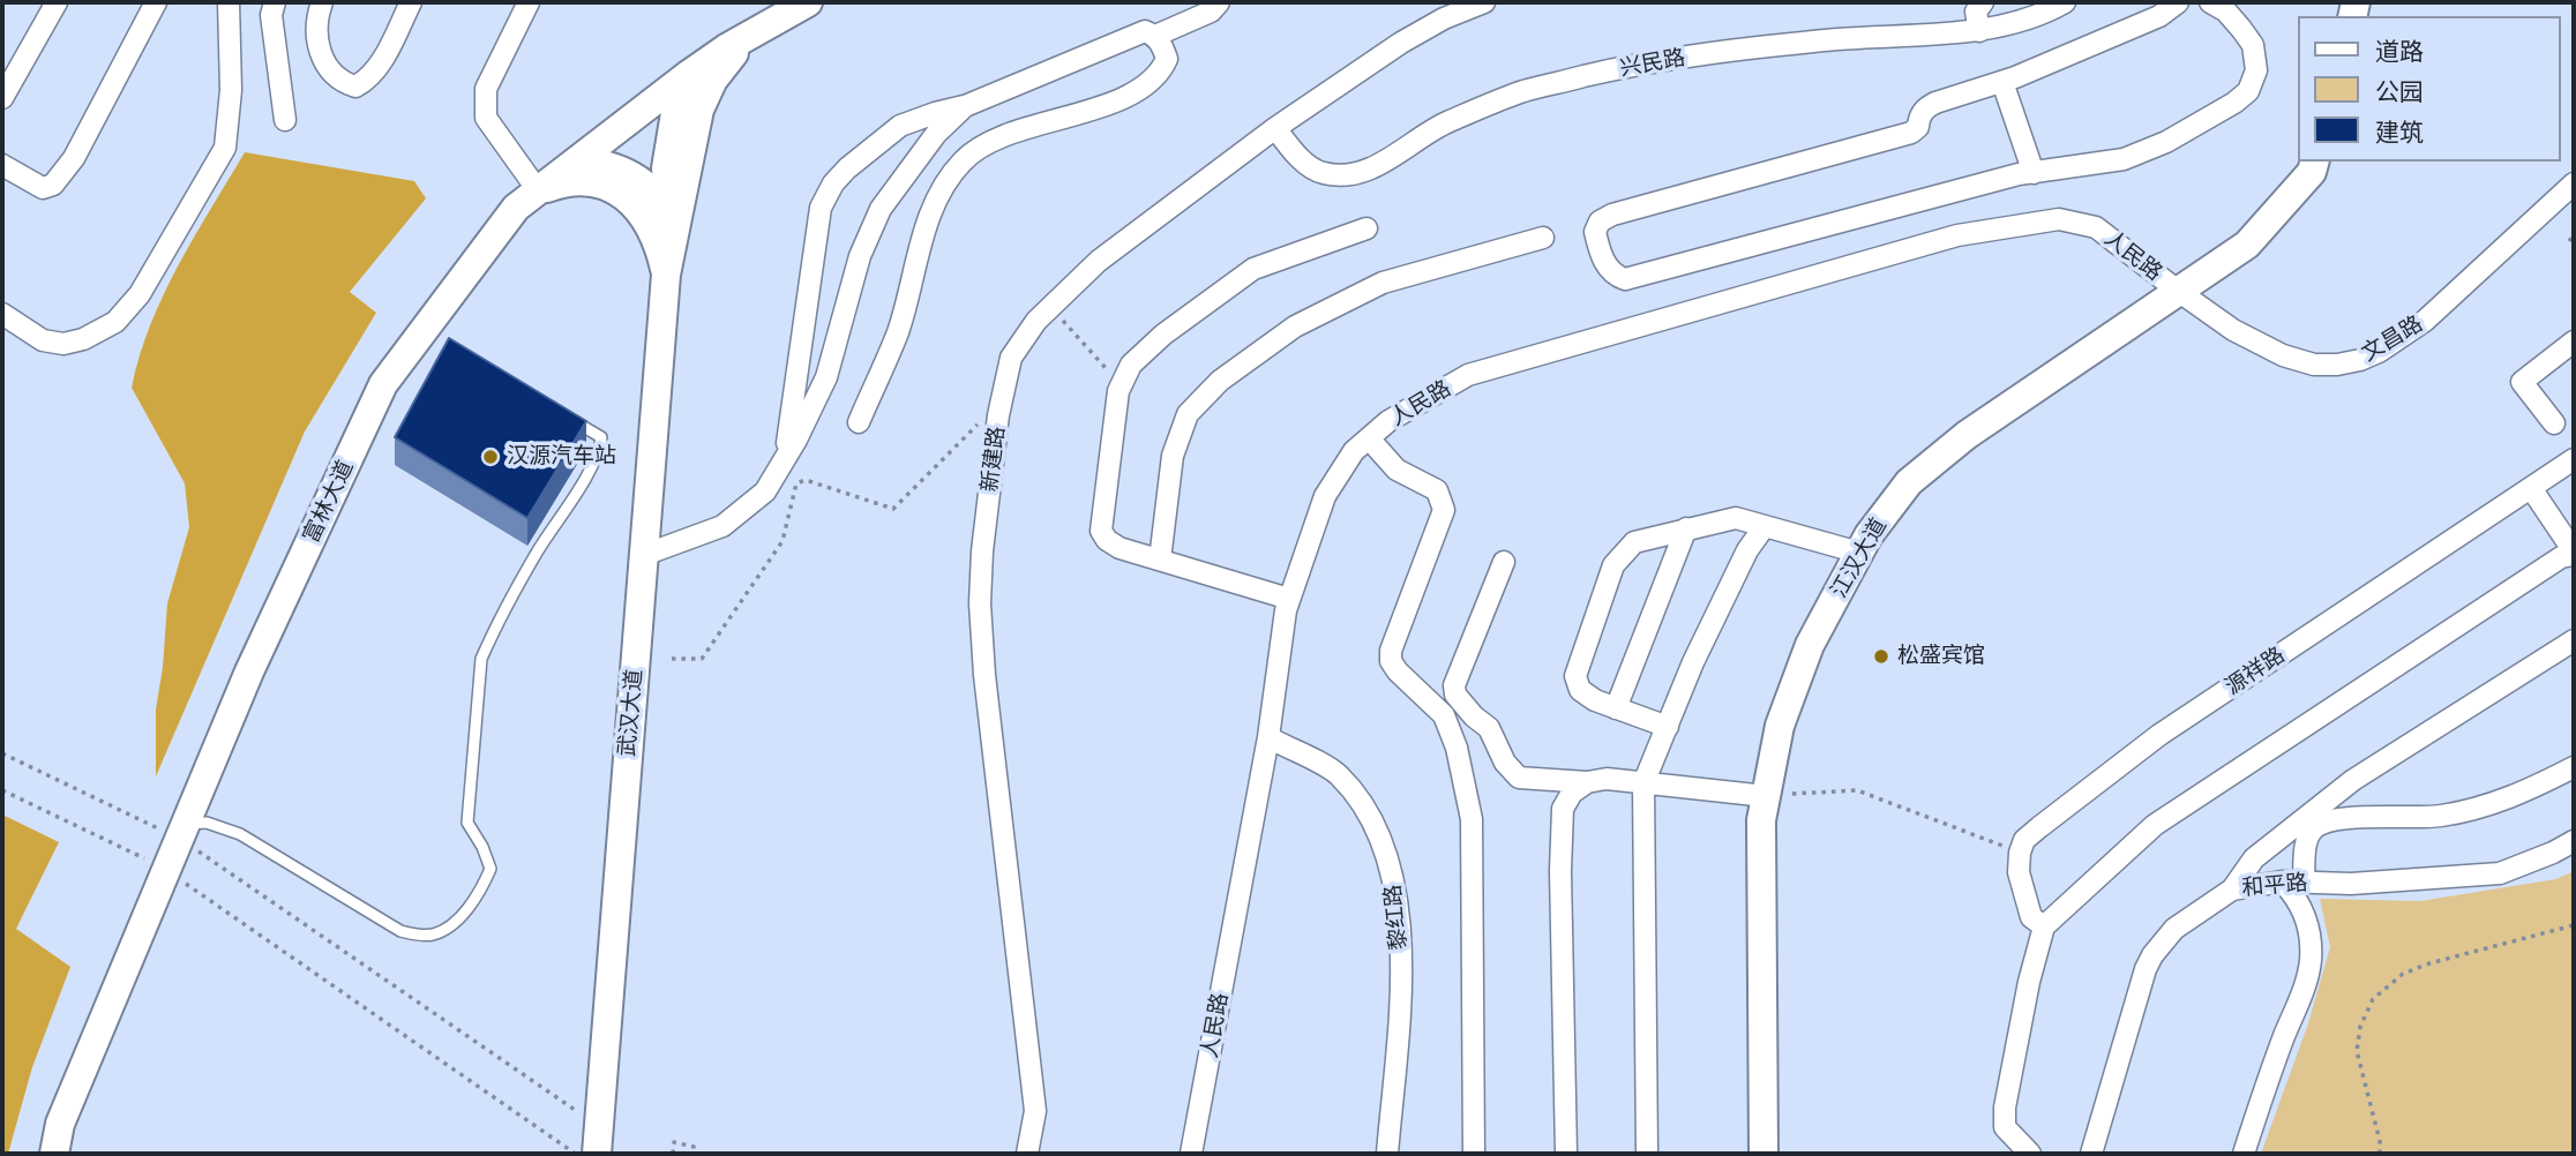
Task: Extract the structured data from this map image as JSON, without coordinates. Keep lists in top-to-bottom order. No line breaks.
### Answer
{"streets":{"main road":["富林大道","江汉大道","武汉大道"],"street":["兴民路","人民路","文昌路","新建路","源祥路","和平路","黎红路"]},"crossings":[["兴民路","新建路"],["人民路","文昌路"],["人民路","江汉大道"],["人民路","黎红路"],["文昌路","江汉大道"]],"places":["汉源汽车站","松盛宾馆"],"legend":["道路","公园","建筑"]}
